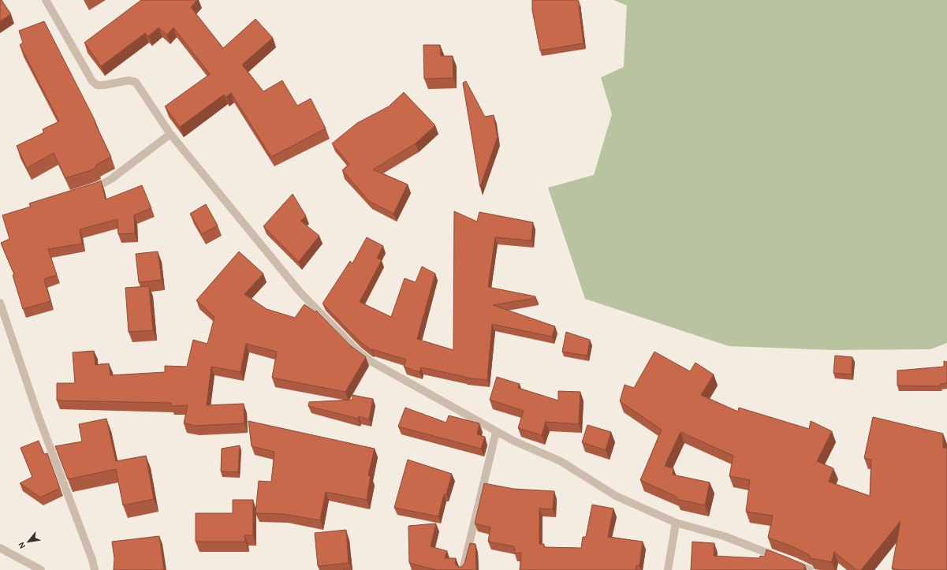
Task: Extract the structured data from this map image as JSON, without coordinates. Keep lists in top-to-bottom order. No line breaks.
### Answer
{"north":"bottom left"}
